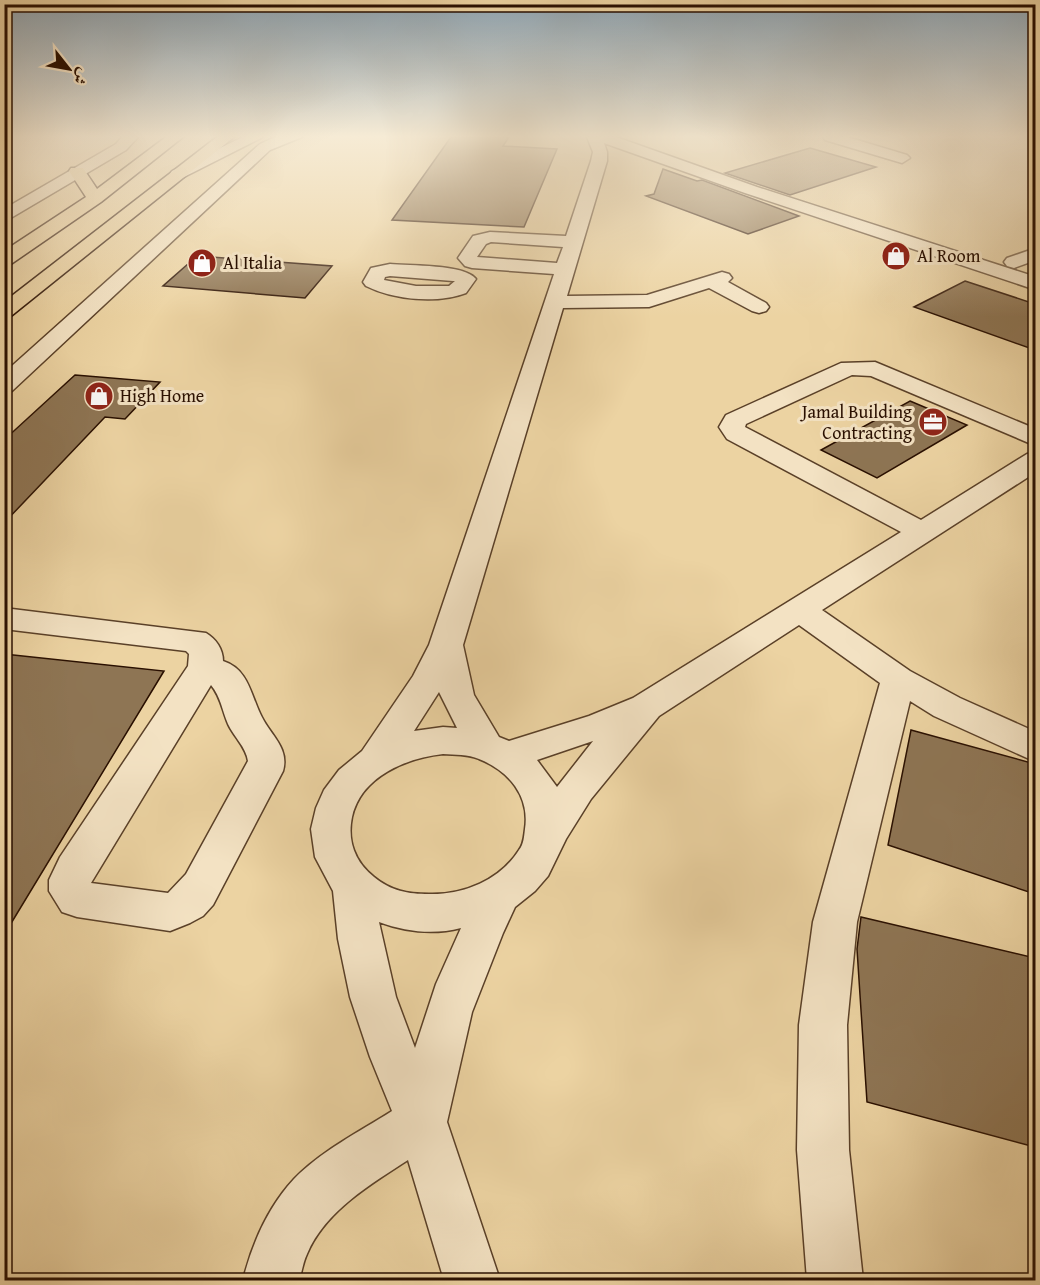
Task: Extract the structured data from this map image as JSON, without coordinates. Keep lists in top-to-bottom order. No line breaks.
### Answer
{"places":{"shop":["Al Room","Al Italia","High Home"],"office":["Jamal Building Contracting"]},"north":"bottom right"}
